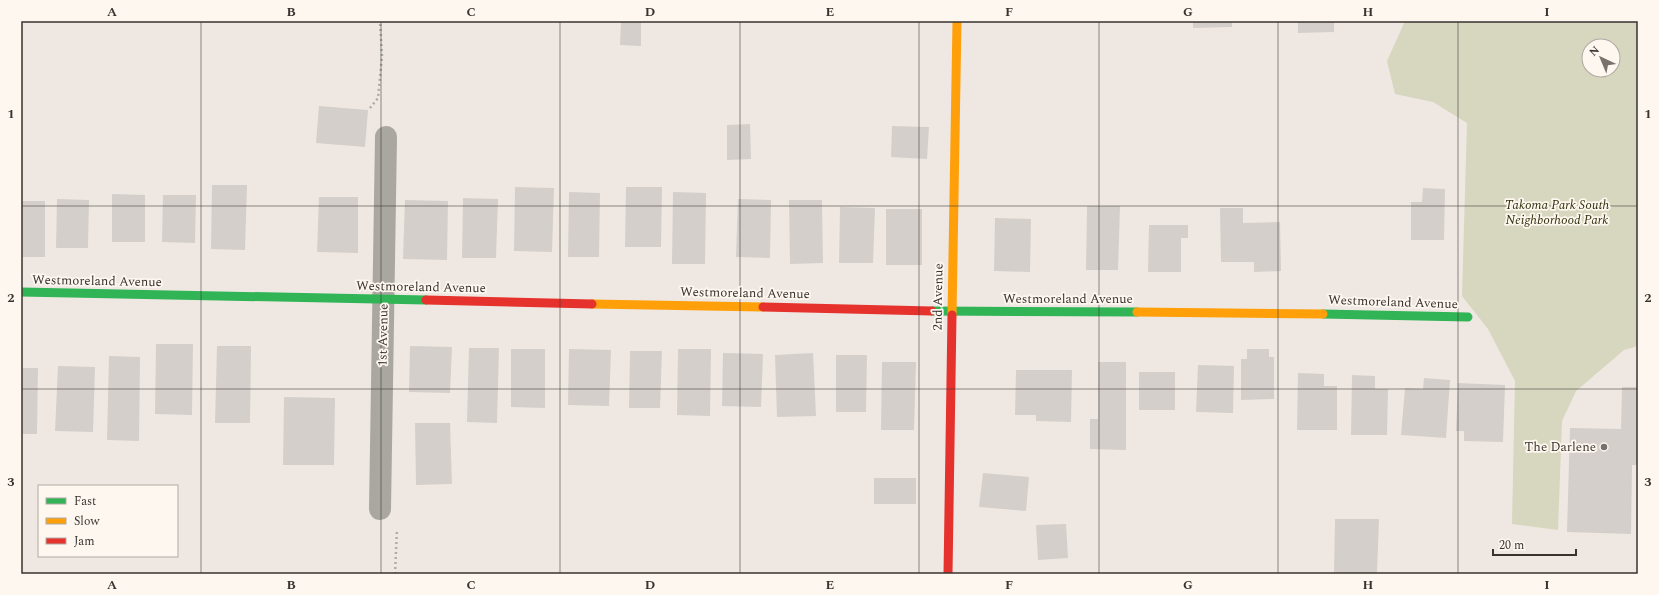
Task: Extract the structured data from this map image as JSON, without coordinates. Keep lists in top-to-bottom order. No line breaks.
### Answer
{"streets":{"street":["Westmoreland Avenue","2nd Avenue","1st Avenue"]},"crossings":[["Westmoreland Avenue","2nd Avenue"],["Westmoreland Avenue","1st Avenue"]],"parks":["Takoma Park South Neighborhood Park"],"places":["The Darlene"],"legend":["Fast","Slow","Jam"],"scale_bar":"20 m","north":"top left","grid":{"columns":["A","B","C","D","E","F","G","H","I"],"rows":["1","2","3"]}}
